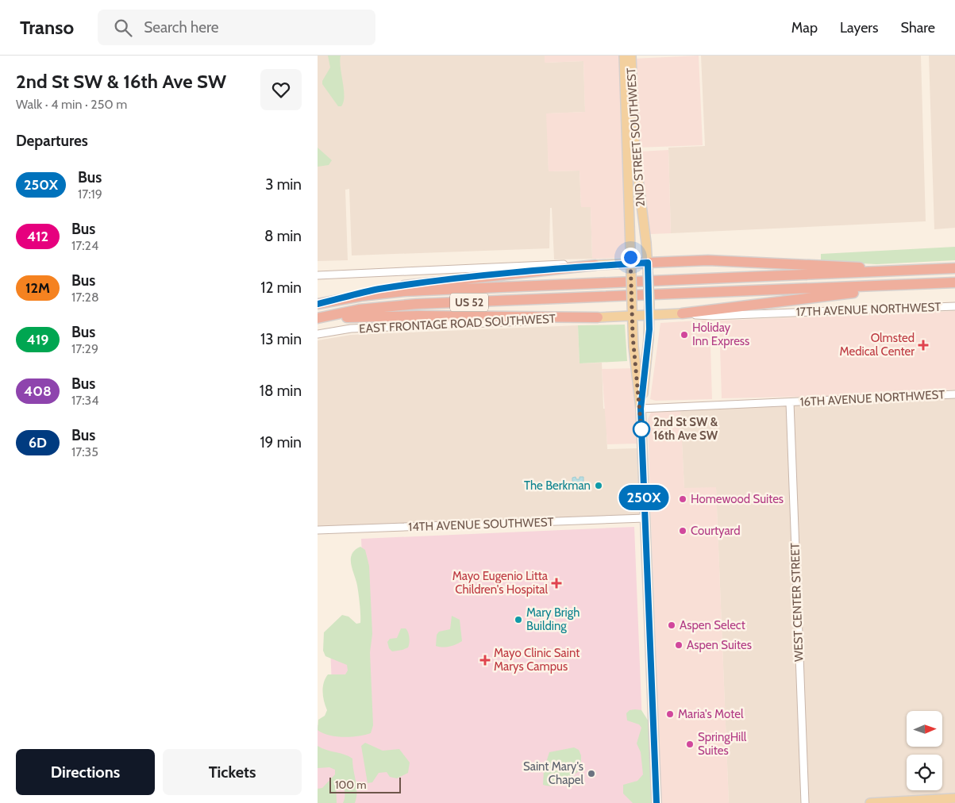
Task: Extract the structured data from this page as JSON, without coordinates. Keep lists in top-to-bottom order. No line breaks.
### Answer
{"streets":{"highway":["US 52"],"main road":["2ND STREET SOUTHWEST"],"street":["17TH AVENUE NORTHWEST","EAST FRONTAGE ROAD SOUTHWEST","16TH AVENUE NORTHWEST","14TH AVENUE SOUTHWEST","WEST CENTER STREET"]},"crossings":[["2ND STREET SOUTHWEST","16TH AVENUE NORTHWEST"],["2ND STREET SOUTHWEST","14TH AVENUE SOUTHWEST"],["16TH AVENUE NORTHWEST","WEST CENTER STREET"]],"places":{"other":["Holiday Inn Express","2nd St SW & 16th Ave SW","The Berkman","Homewood Suites","Courtyard","Mary Brigh Building","Aspen Select","Aspen Suites","Maria's Motel","SpringHill Suites","Saint Mary's Chapel"],"health":["Olmsted Medical Center","Mayo Eugenio Litta Children's Hospital","Mayo Clinic Saint Marys Campus"]},"lines":["bus line 250X"],"scale_bar":"100 m","north":"right","page":{"header":"Transo","search":"Search here","nav":["Map","Layers","Share"],"heading":[["2nd St SW & 16th Ave SW","Walk · 4 min · 250 m"],"Departures"],"on_map":"250X","list":[{"mark":"250X","name":"Bus","note":"17:19","value":"3 min"},{"mark":"412","name":"Bus","note":"17:24","value":"8 min"},{"mark":"12M","name":"Bus","note":"17:28","value":"12 min"},{"mark":"419","name":"Bus","note":"17:29","value":"13 min"},{"mark":"408","name":"Bus","note":"17:34","value":"18 min"},{"mark":"6D","name":"Bus","note":"17:35","value":"19 min"}],"buttons":["Directions","Tickets"],"scale":"100 m"}}
